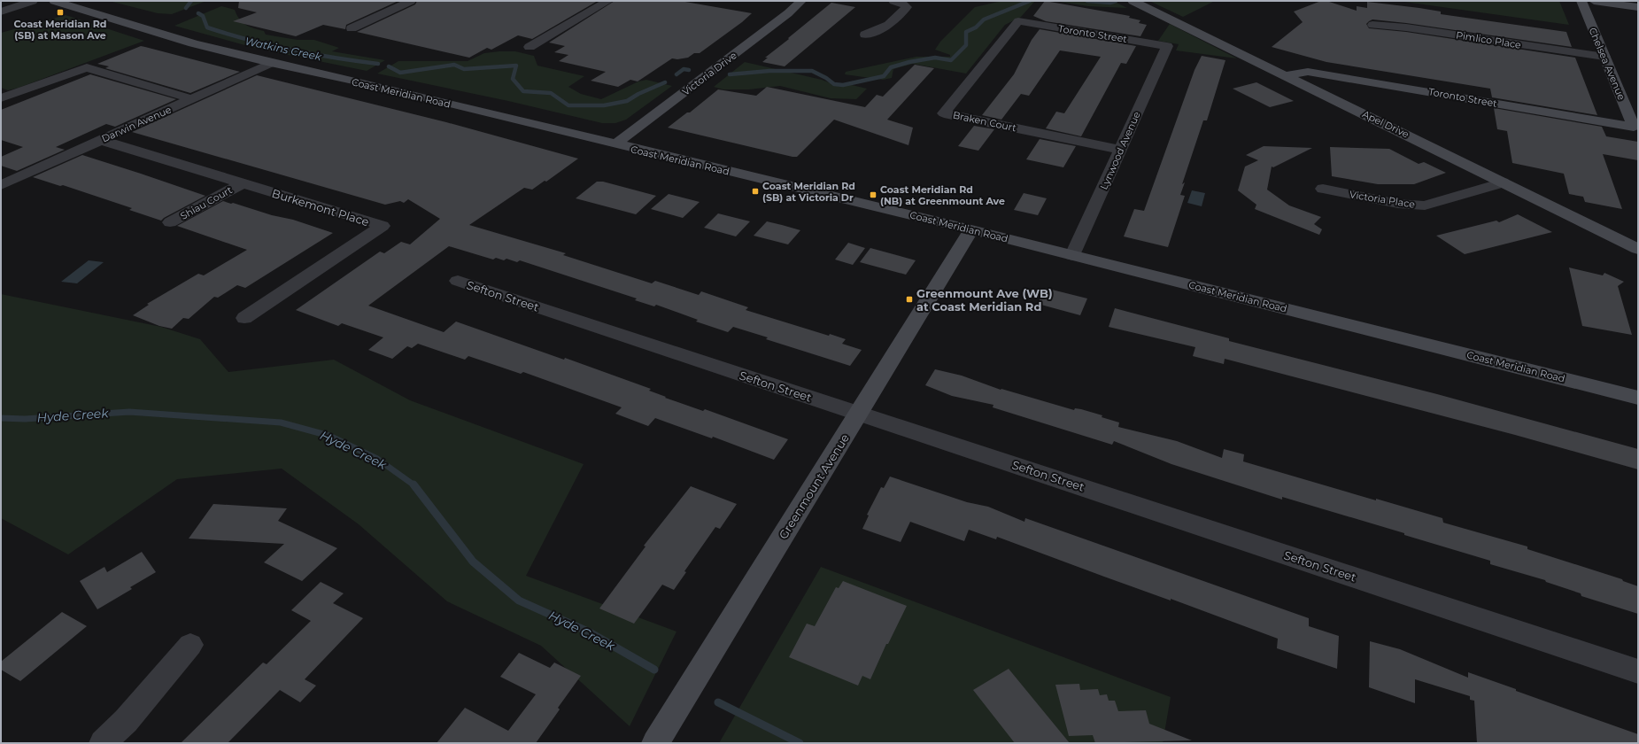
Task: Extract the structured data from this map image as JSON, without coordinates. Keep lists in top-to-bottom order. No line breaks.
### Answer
{"streets":{"main road":["Toronto Street","Chelsea Avenue","Victoria Drive","Coast Meridian Road","Apel Drive","Greenmount Avenue"],"street":["Pimlico Place","Braken Court","Darwin Avenue","Lynwood Avenue","Victoria Place","Shiau Court","Burkemont Place","Sefton Street"]},"crossings":[["Toronto Street","Chelsea Avenue"],["Toronto Street","Braken Court"],["Toronto Street","Apel Drive"],["Toronto Street","Lynwood Avenue"],["Pimlico Place","Chelsea Avenue"],["Victoria Drive","Coast Meridian Road"],["Coast Meridian Road","Darwin Avenue"],["Coast Meridian Road","Lynwood Avenue"],["Coast Meridian Road","Greenmount Avenue"],["Braken Court","Lynwood Avenue"],["Darwin Avenue","Burkemont Place"],["Apel Drive","Victoria Place"],["Shiau Court","Burkemont Place"],["Sefton Street","Greenmount Avenue"]],"water":["Watkins Creek","Hyde Creek"],"places":{"transit":["Coast Meridian Rd (SB) at Mason Ave","Coast Meridian Rd (SB) at Victoria Dr","Coast Meridian Rd (NB) at Greenmount Ave","Greenmount Ave (WB) at Coast Meridian Rd"]}}
